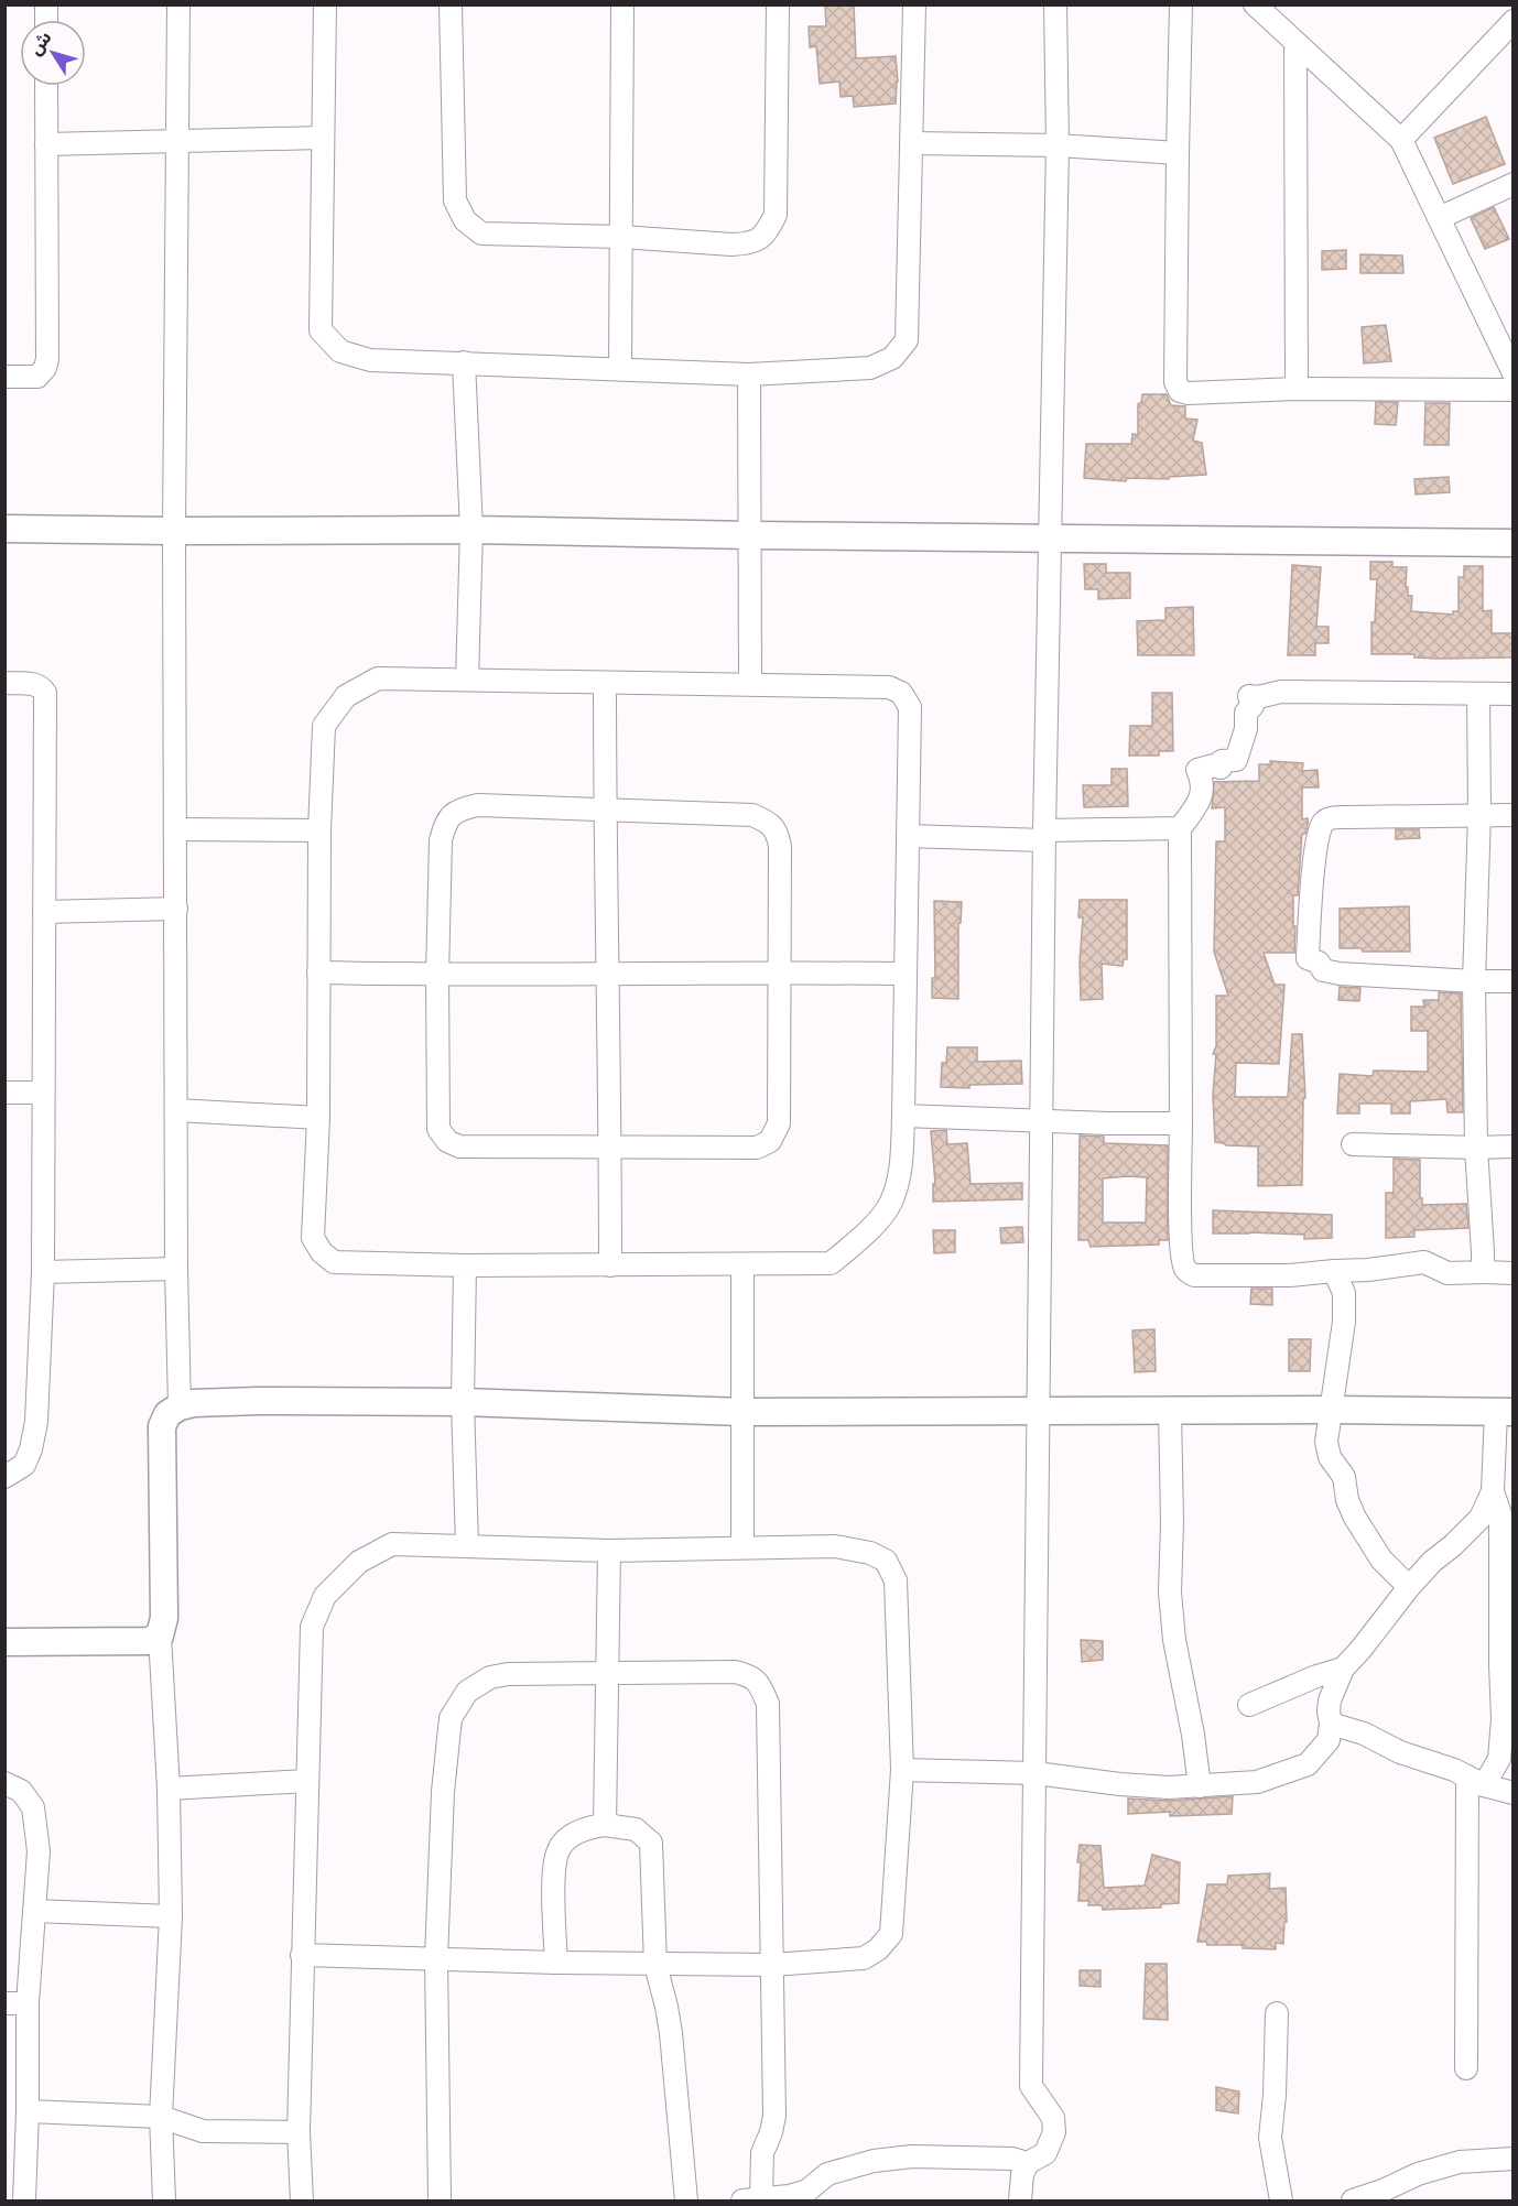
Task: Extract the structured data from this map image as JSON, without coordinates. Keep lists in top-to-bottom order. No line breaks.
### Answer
{"north":"top left"}
